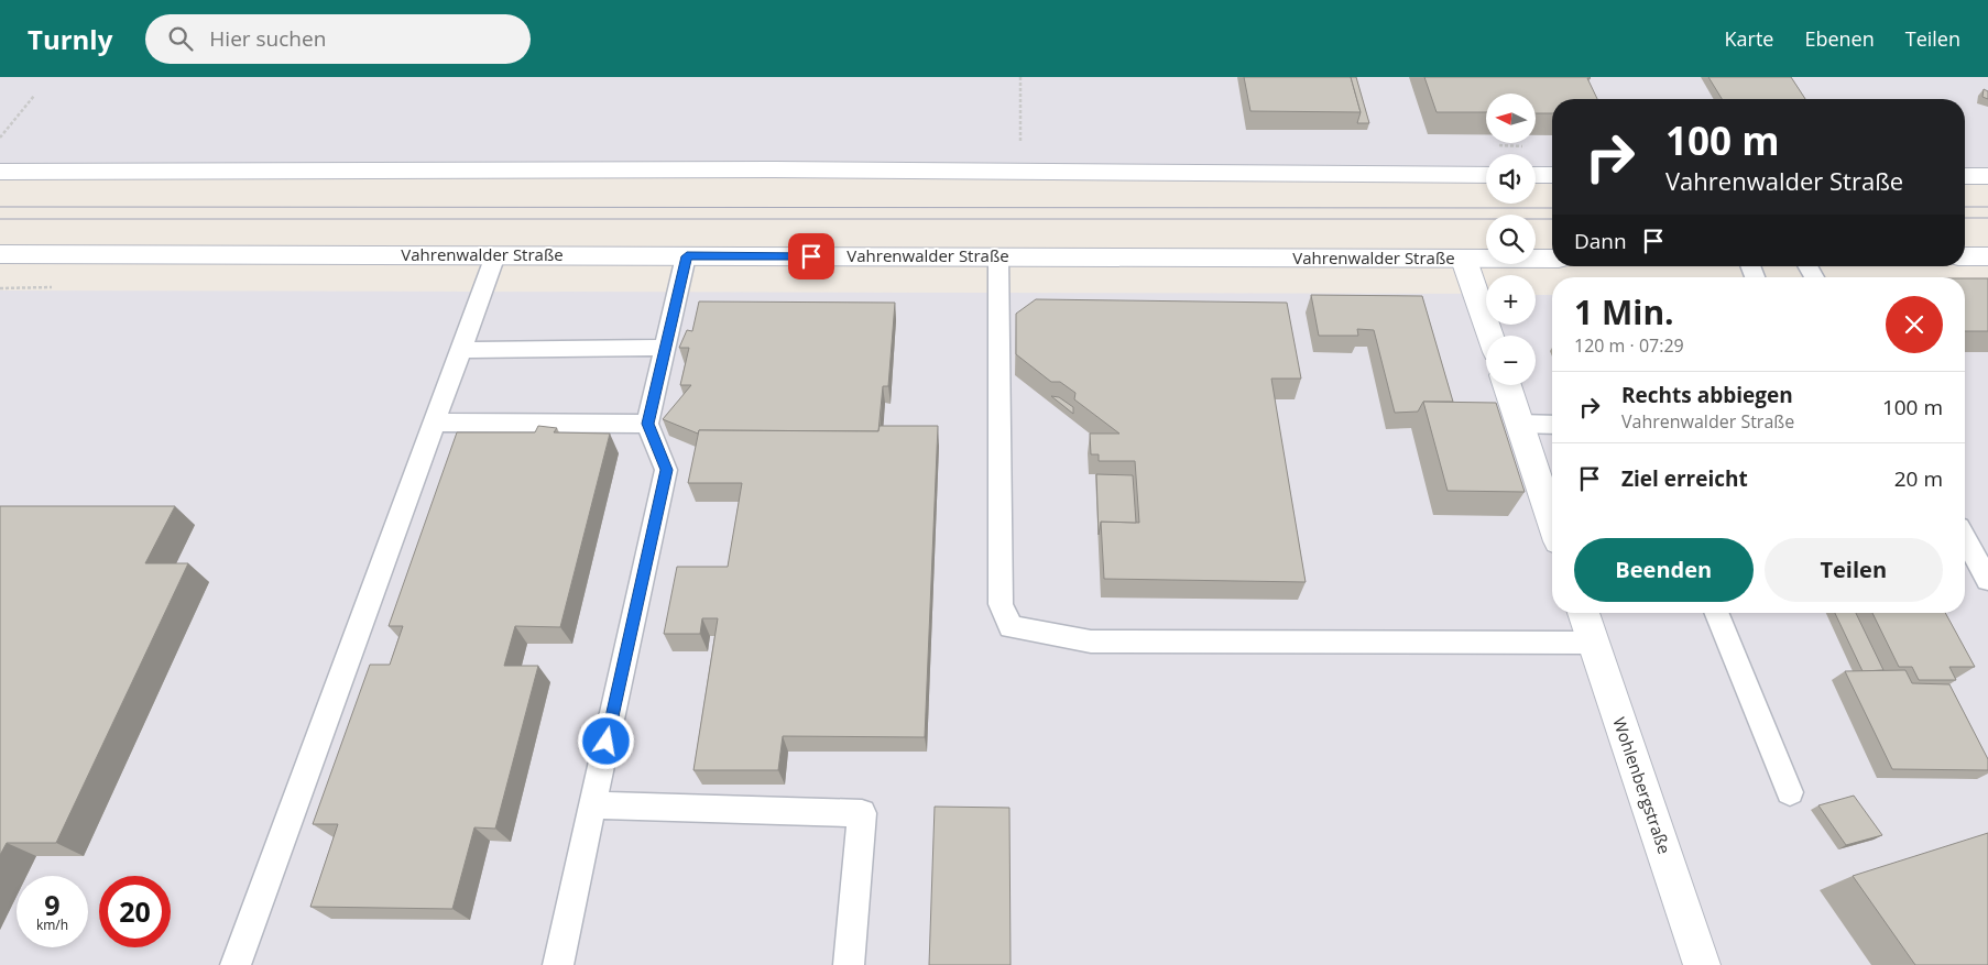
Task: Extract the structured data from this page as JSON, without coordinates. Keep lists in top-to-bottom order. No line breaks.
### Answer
{"streets":{"main road":["Vahrenwalder Straße","Wohlenbergstraße"]},"north":"left","page":{"header":"Turnly","search":"Hier suchen","nav":["Karte","Ebenen","Teilen"],"map_buttons":["+","−"],"turn":["100 m","Vahrenwalder Straße"],"then":"Dann","heading":["1 Min.","120 m · 07:29"],"list":[{"name":"Rechts abbiegen","note":"Vahrenwalder Straße","value":"100 m"},{"name":"Ziel erreicht","value":"20 m"}],"buttons":["Beenden","Teilen"],"speed":"9 km/h","limit":"20"}}
